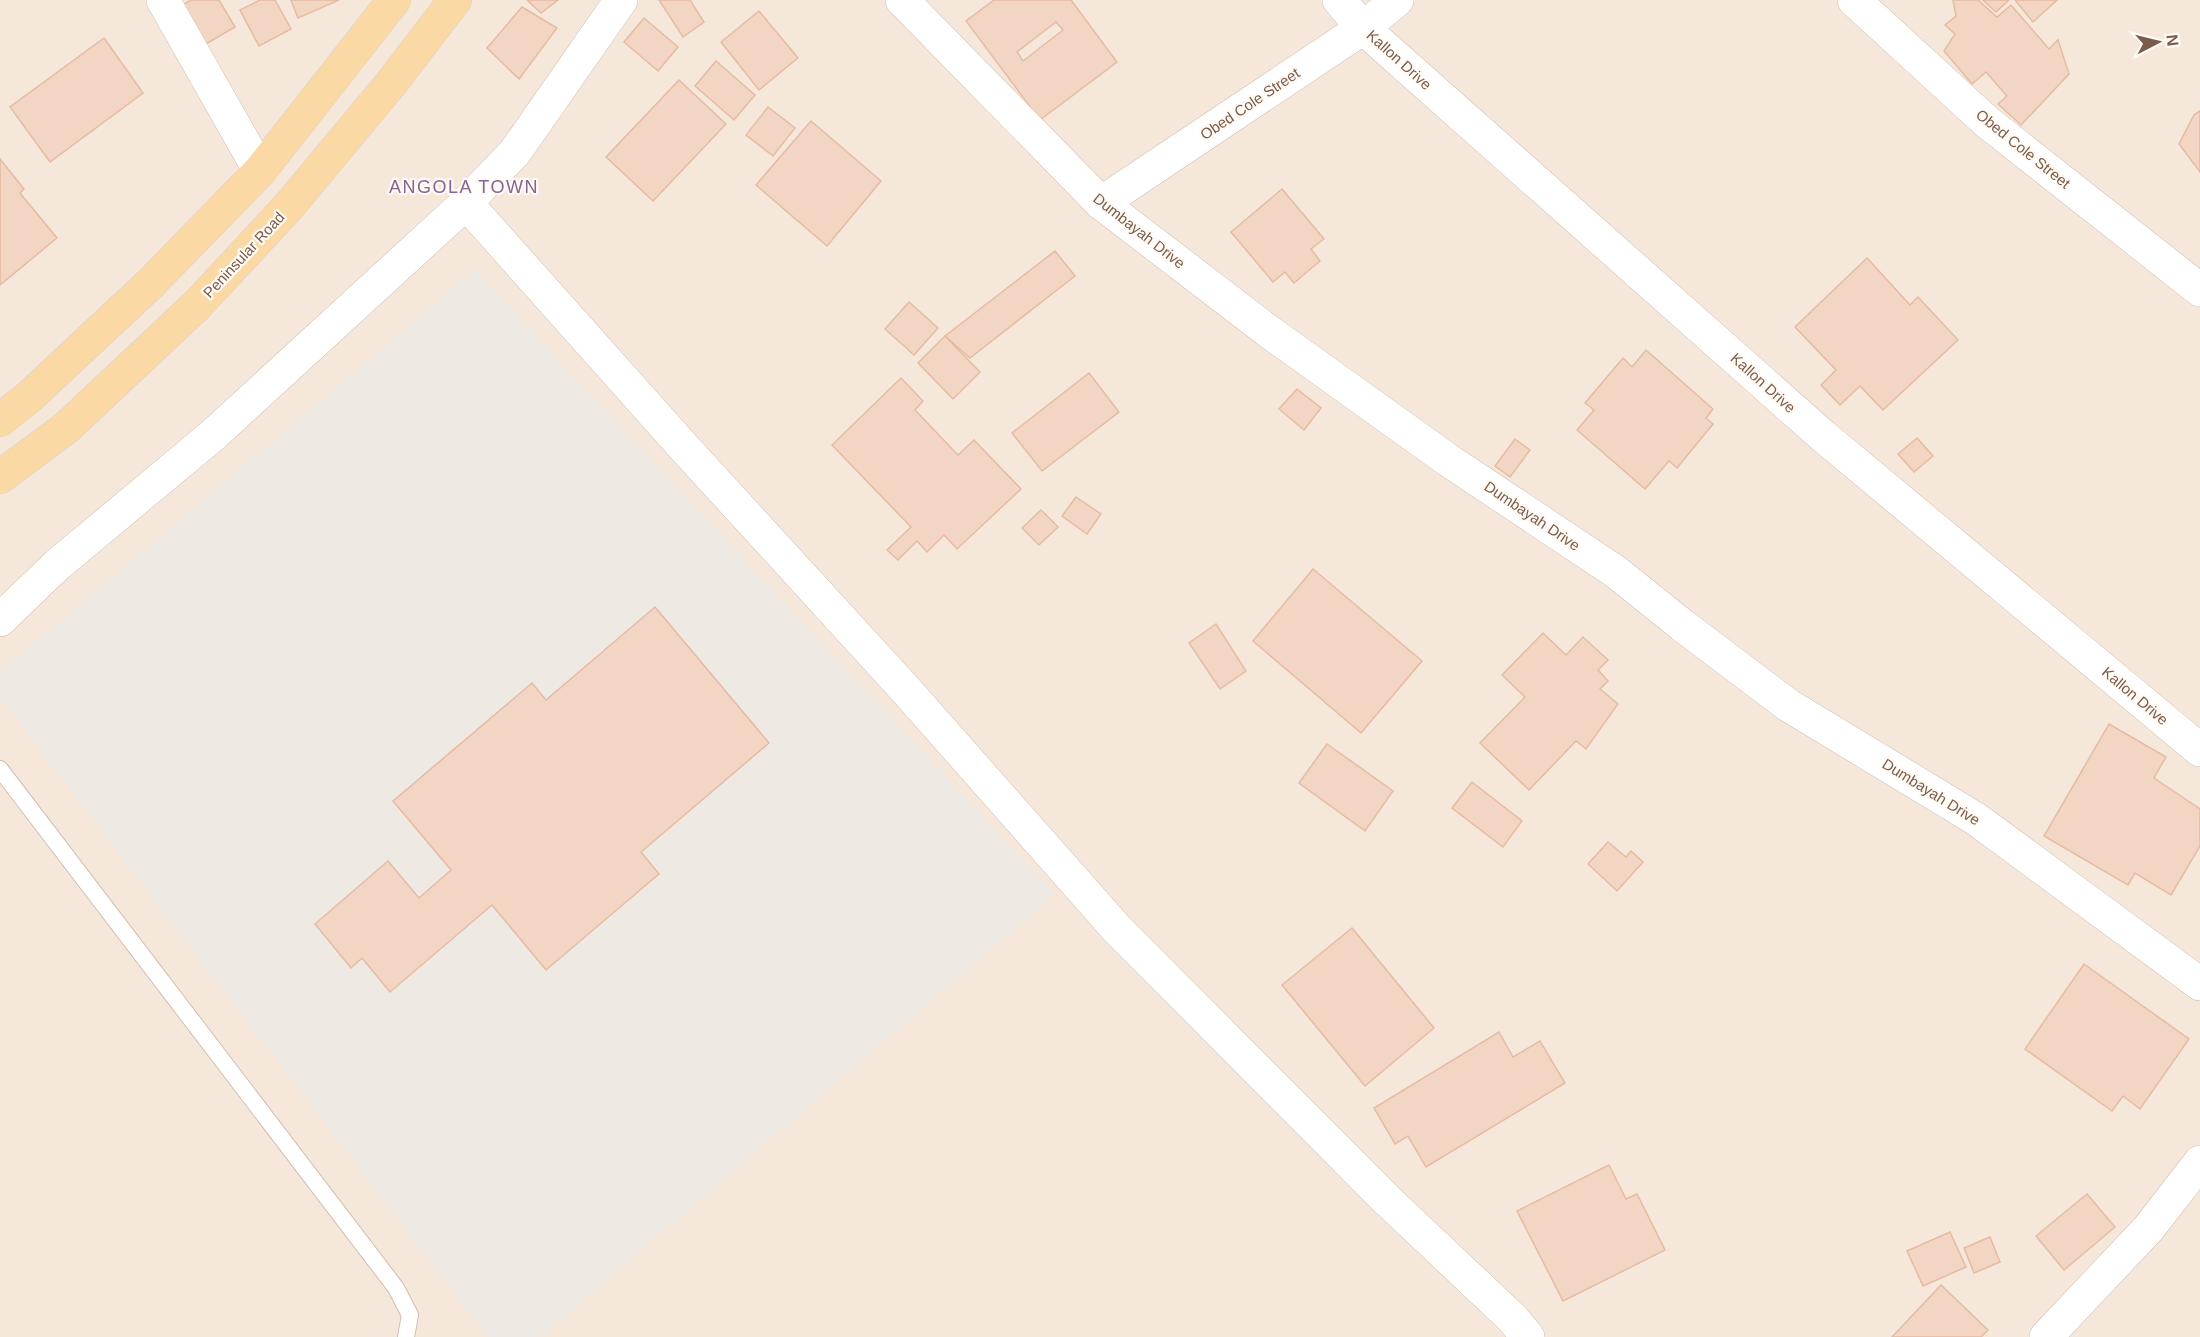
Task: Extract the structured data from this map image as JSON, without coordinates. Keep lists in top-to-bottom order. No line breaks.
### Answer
{"streets":{"main road":["Peninsular Road"],"street":["Kallon Drive","Obed Cole Street","Dumbayah Drive"]},"crossings":[["Kallon Drive","Obed Cole Street"],["Obed Cole Street","Dumbayah Drive"]],"districts":["ANGOLA TOWN"],"north":"right"}
